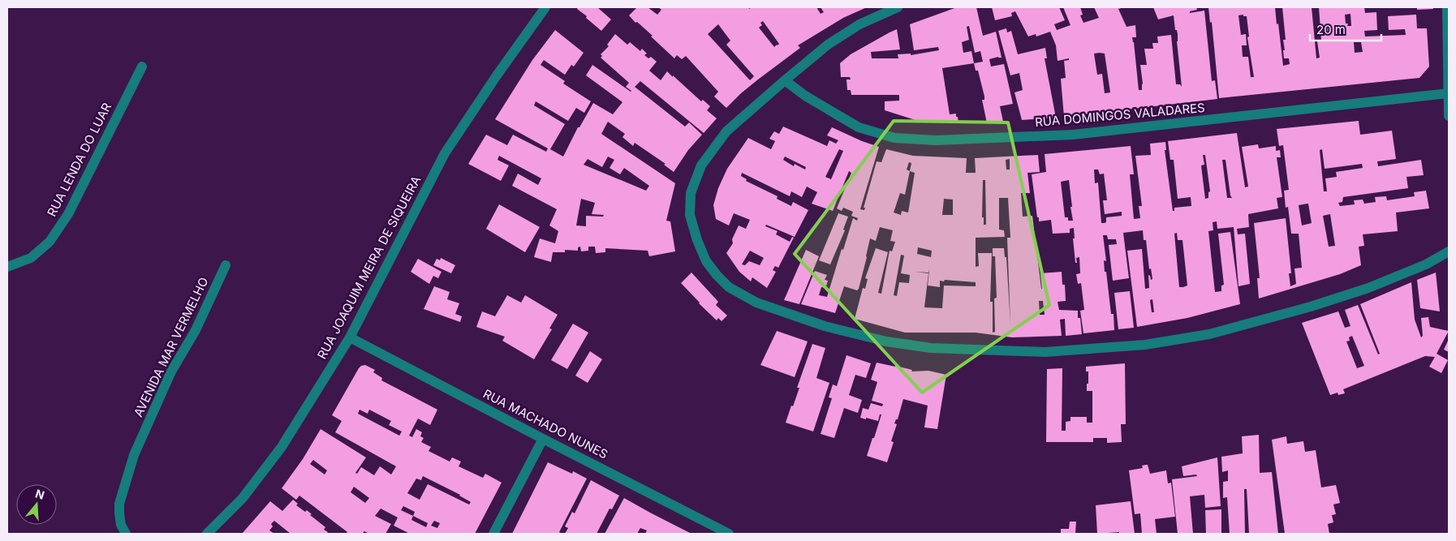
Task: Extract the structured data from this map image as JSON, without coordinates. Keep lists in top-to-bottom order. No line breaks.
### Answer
{"streets":{"street":["RUA DOMINGOS VALADARES","RUA LENDA DO LUAR","RUA JOAQUIM MEIRA DE SIQUEIRA","AVENIDA MAR VERMELHO","RUA MACHADO NUNES"]},"crossings":[["RUA JOAQUIM MEIRA DE SIQUEIRA","RUA MACHADO NUNES"]],"scale_bar":"20 m","north":"top"}
